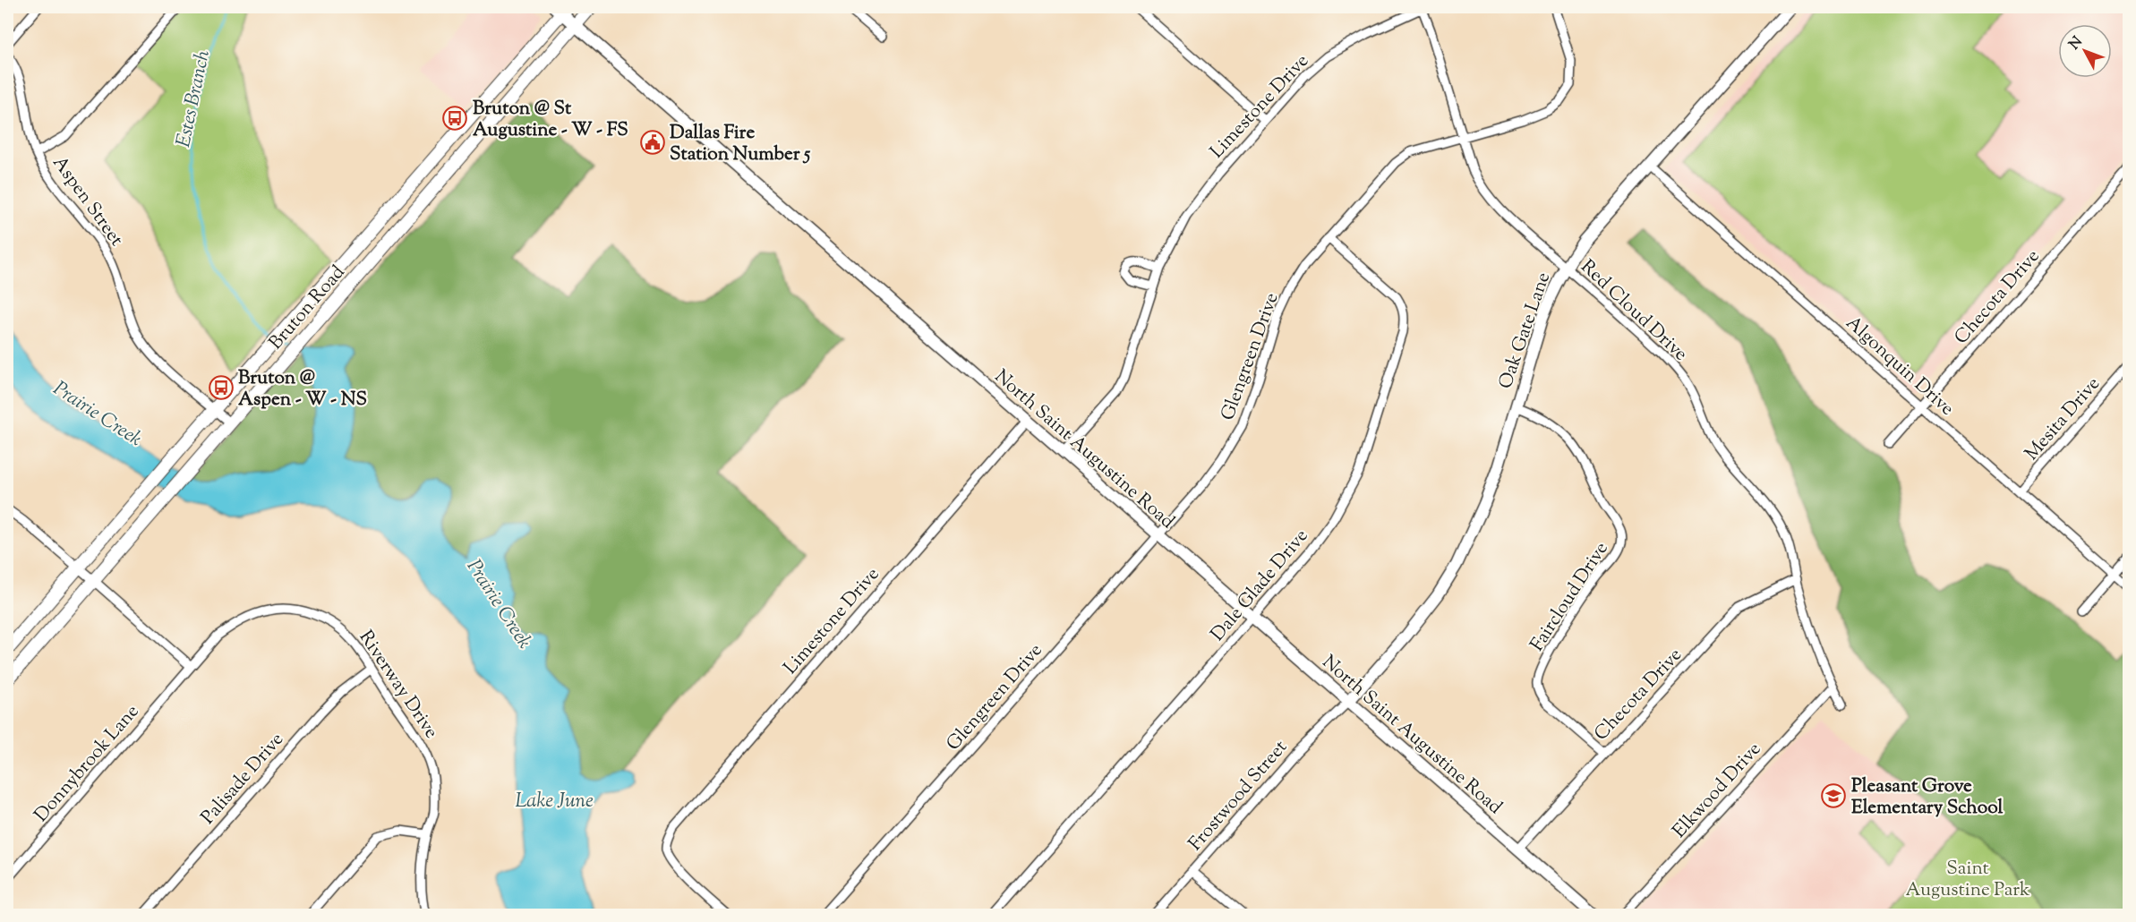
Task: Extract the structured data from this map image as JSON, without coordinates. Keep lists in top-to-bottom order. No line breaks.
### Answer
{"streets":{"main road":["Bruton Road"],"street":["Limestone Drive","Aspen Street","Checota Drive","Red Cloud Drive","Oak Gate Lane","Glengreen Drive","Algonquin Drive","Mesita Drive","North Saint Augustine Road","Dale Glade Drive","Faircloud Drive","Riverway Drive","Donnybrook Lane","Palisade Drive","Elkwood Drive","Frostwood Street"]},"crossings":[["Limestone Drive","Red Cloud Drive"],["Limestone Drive","North Saint Augustine Road"],["Aspen Street","Bruton Road"],["Checota Drive","Red Cloud Drive"],["Checota Drive","Algonquin Drive"],["Checota Drive","North Saint Augustine Road"],["Checota Drive","Faircloud Drive"],["Bruton Road","North Saint Augustine Road"],["Red Cloud Drive","Oak Gate Lane"],["Red Cloud Drive","Glengreen Drive"],["Red Cloud Drive","Elkwood Drive"],["Oak Gate Lane","Algonquin Drive"],["Oak Gate Lane","North Saint Augustine Road"],["Oak Gate Lane","Faircloud Drive"],["Oak Gate Lane","Frostwood Street"],["Glengreen Drive","North Saint Augustine Road"],["Glengreen Drive","Dale Glade Drive"],["Algonquin Drive","Mesita Drive"],["North Saint Augustine Road","Dale Glade Drive"],["North Saint Augustine Road","Frostwood Street"],["Riverway Drive","Donnybrook Lane"],["Riverway Drive","Palisade Drive"]],"water":["Estes Branch","Prairie Creek","Lake June"],"parks":["Saint Augustine Park"],"places":{"bus stop":["Bruton @ St Augustine - W - FS","Bruton @ Aspen - W - NS"],"public building":["Dallas Fire Station Number 5"],"school or university":["Pleasant Grove Elementary School"]},"north":"top left"}
